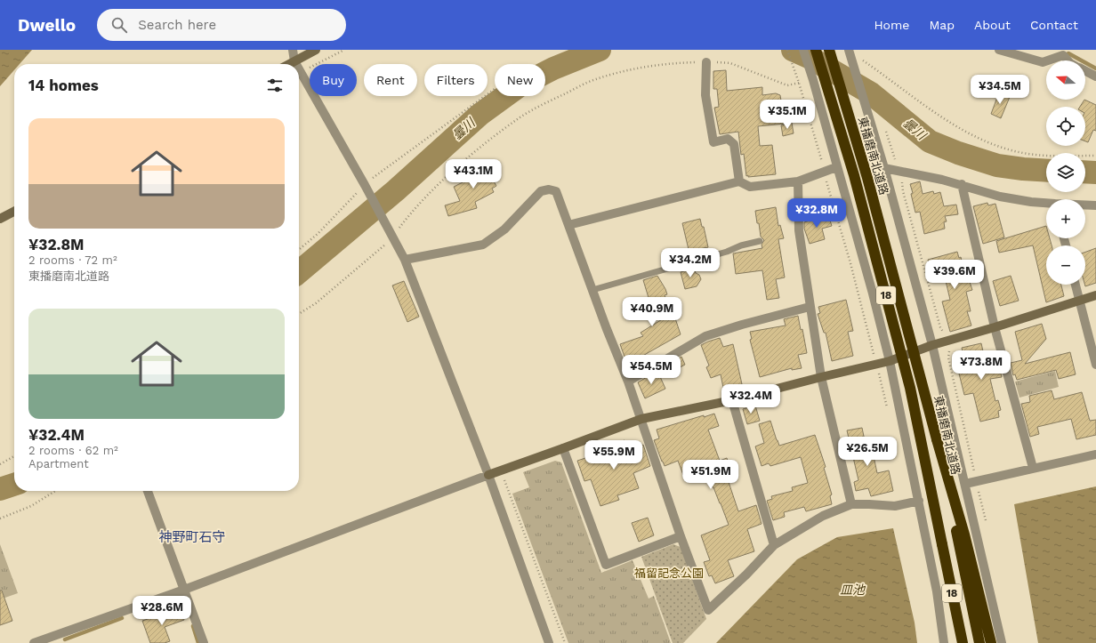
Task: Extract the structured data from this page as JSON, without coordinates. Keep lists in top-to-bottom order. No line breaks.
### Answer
{"streets":{"highway":["東播磨南北道路","18"]},"crossings":[["東播磨南北道路","18"]],"districts":["神野町石守"],"water":["曇川","皿池"],"parks":["福留記念公園"],"north":"left","page":{"header":"Dwello","search":"Search here","nav":["Home","Map","About","Contact"],"map_buttons":["+","−"],"chip":["Buy","Rent","Filters","New"],"heading":"14 homes","price":["¥34.5M","¥35.1M","¥43.1M","¥32.8M","¥34.2M","¥39.6M","¥40.9M","¥73.8M","¥54.5M","¥32.4M","¥26.5M","¥55.9M","¥51.9M","¥28.6M"],"list":[{"name":"¥32.8M","note":"2 rooms · 72 m² · 東播磨南北道路"},{"name":"¥32.4M","note":"2 rooms · 62 m² · Apartment"}]}}
